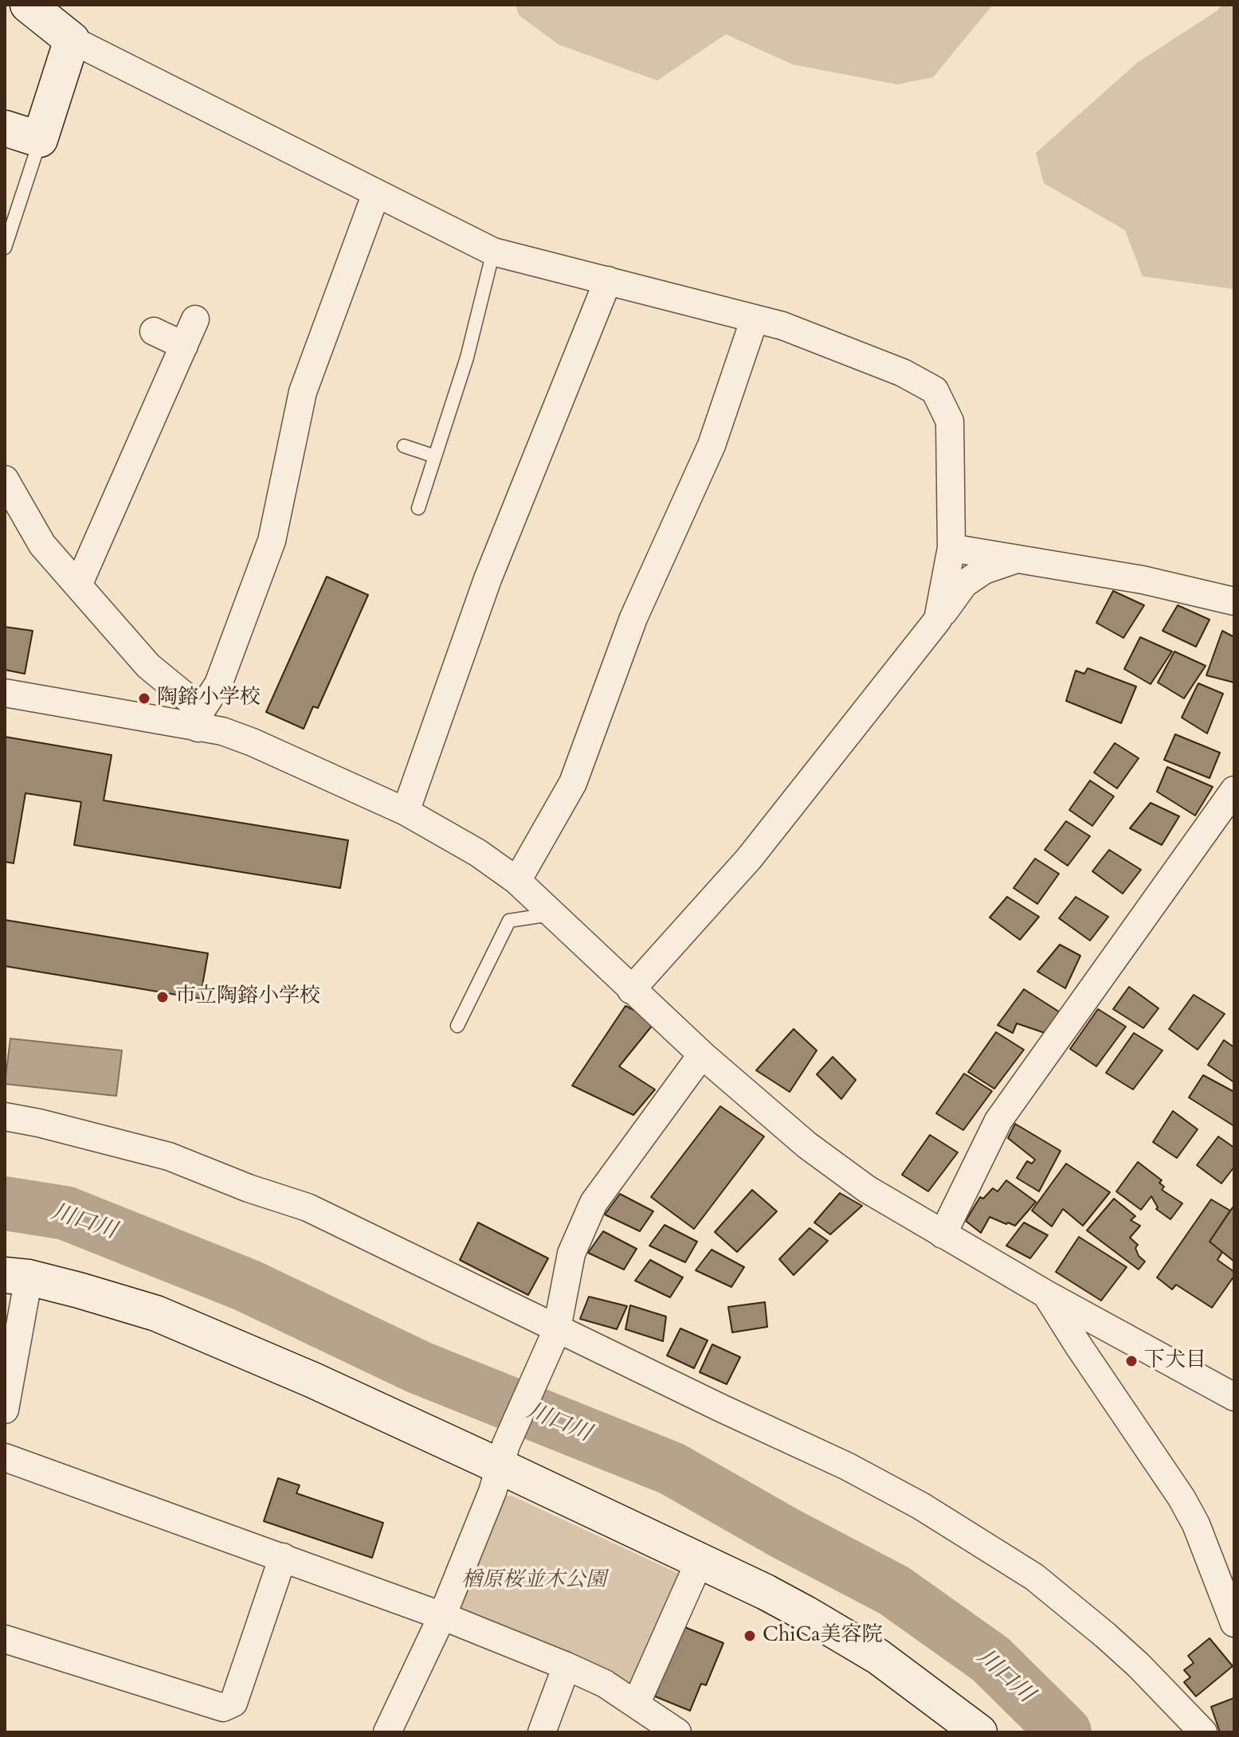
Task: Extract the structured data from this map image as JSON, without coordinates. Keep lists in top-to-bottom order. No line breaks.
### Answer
{"water":["川口川"],"parks":["楢原桜並木公園"],"places":["陶鎔小学校","市立陶鎔小学校","下犬目","ChiCa美容院"]}
